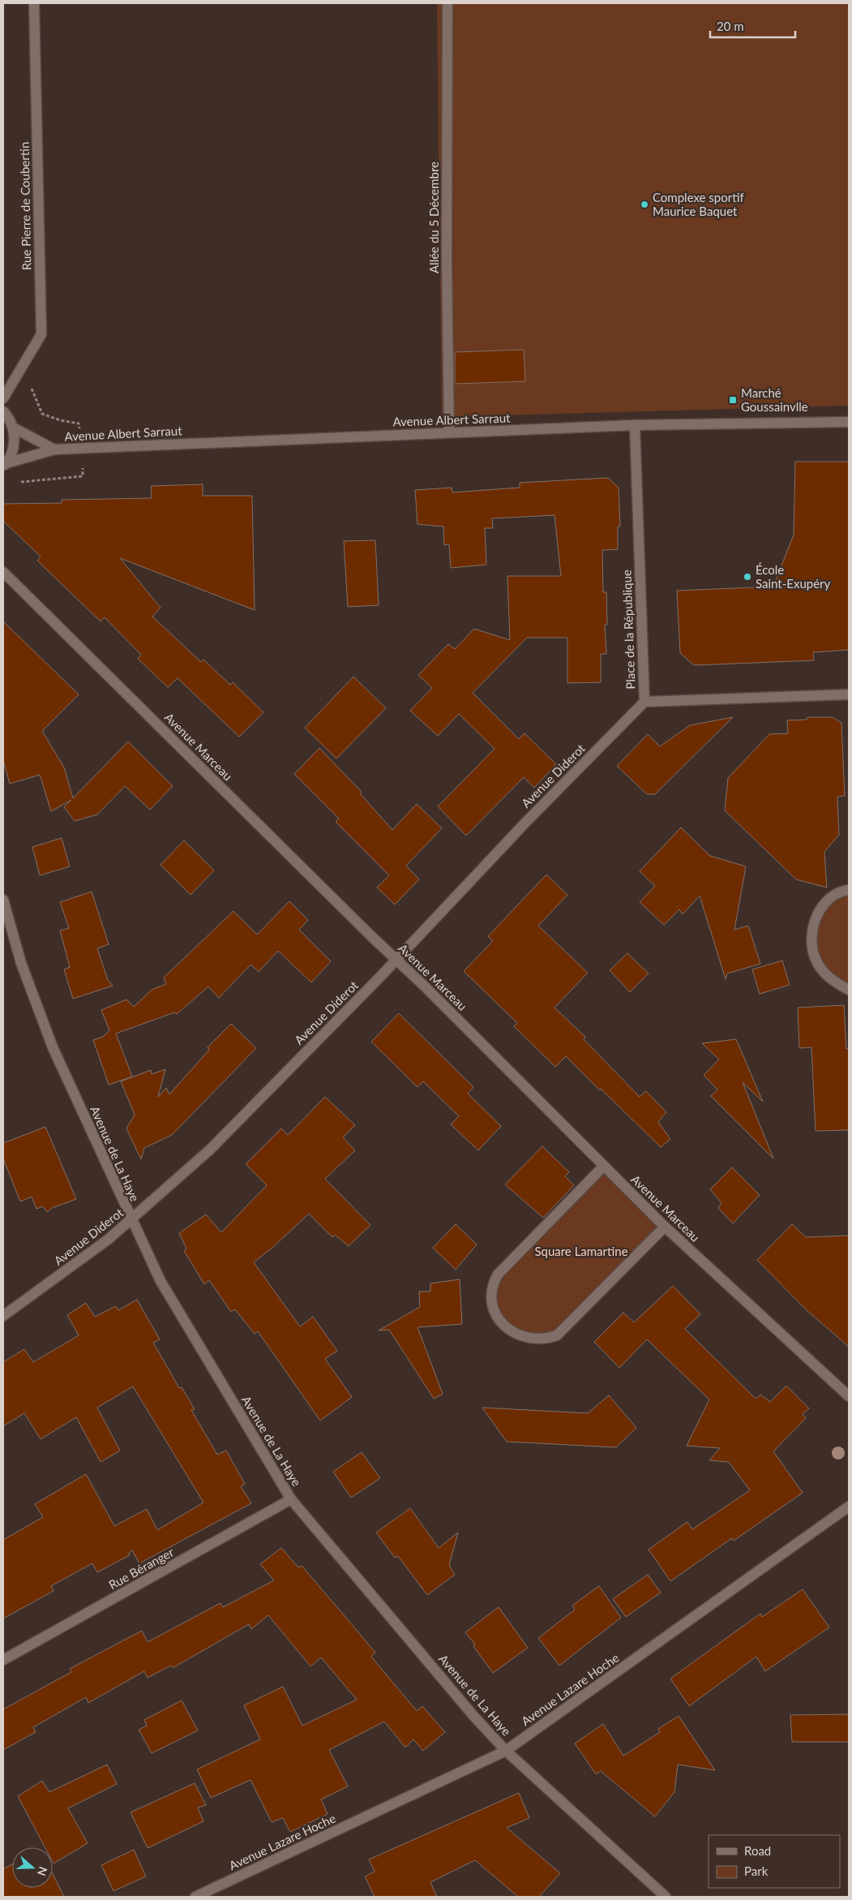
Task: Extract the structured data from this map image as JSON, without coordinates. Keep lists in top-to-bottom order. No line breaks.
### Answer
{"streets":{"street":["Rue Pierre de Coubertin","Allée du 5 Décembre","Avenue Albert Sarraut","Place de la République","Avenue Marceau","Avenue Diderot","Avenue de La Haye","Rue Béranger","Avenue Lazare Hoche"]},"crossings":[["Allée du 5 Décembre","Avenue Albert Sarraut"],["Avenue Albert Sarraut","Place de la République"],["Place de la République","Avenue Diderot"],["Avenue Marceau","Avenue Diderot"],["Avenue Diderot","Avenue de La Haye"],["Avenue de La Haye","Rue Béranger"],["Avenue de La Haye","Avenue Lazare Hoche"]],"parks":["Square Lamartine"],"places":{"other":["Complexe sportif Maurice Baquet","École Saint-Exupéry"],"transit":["Marché Goussainvlle"]},"legend":["Road","Park"],"scale_bar":"20 m","north":"right"}
